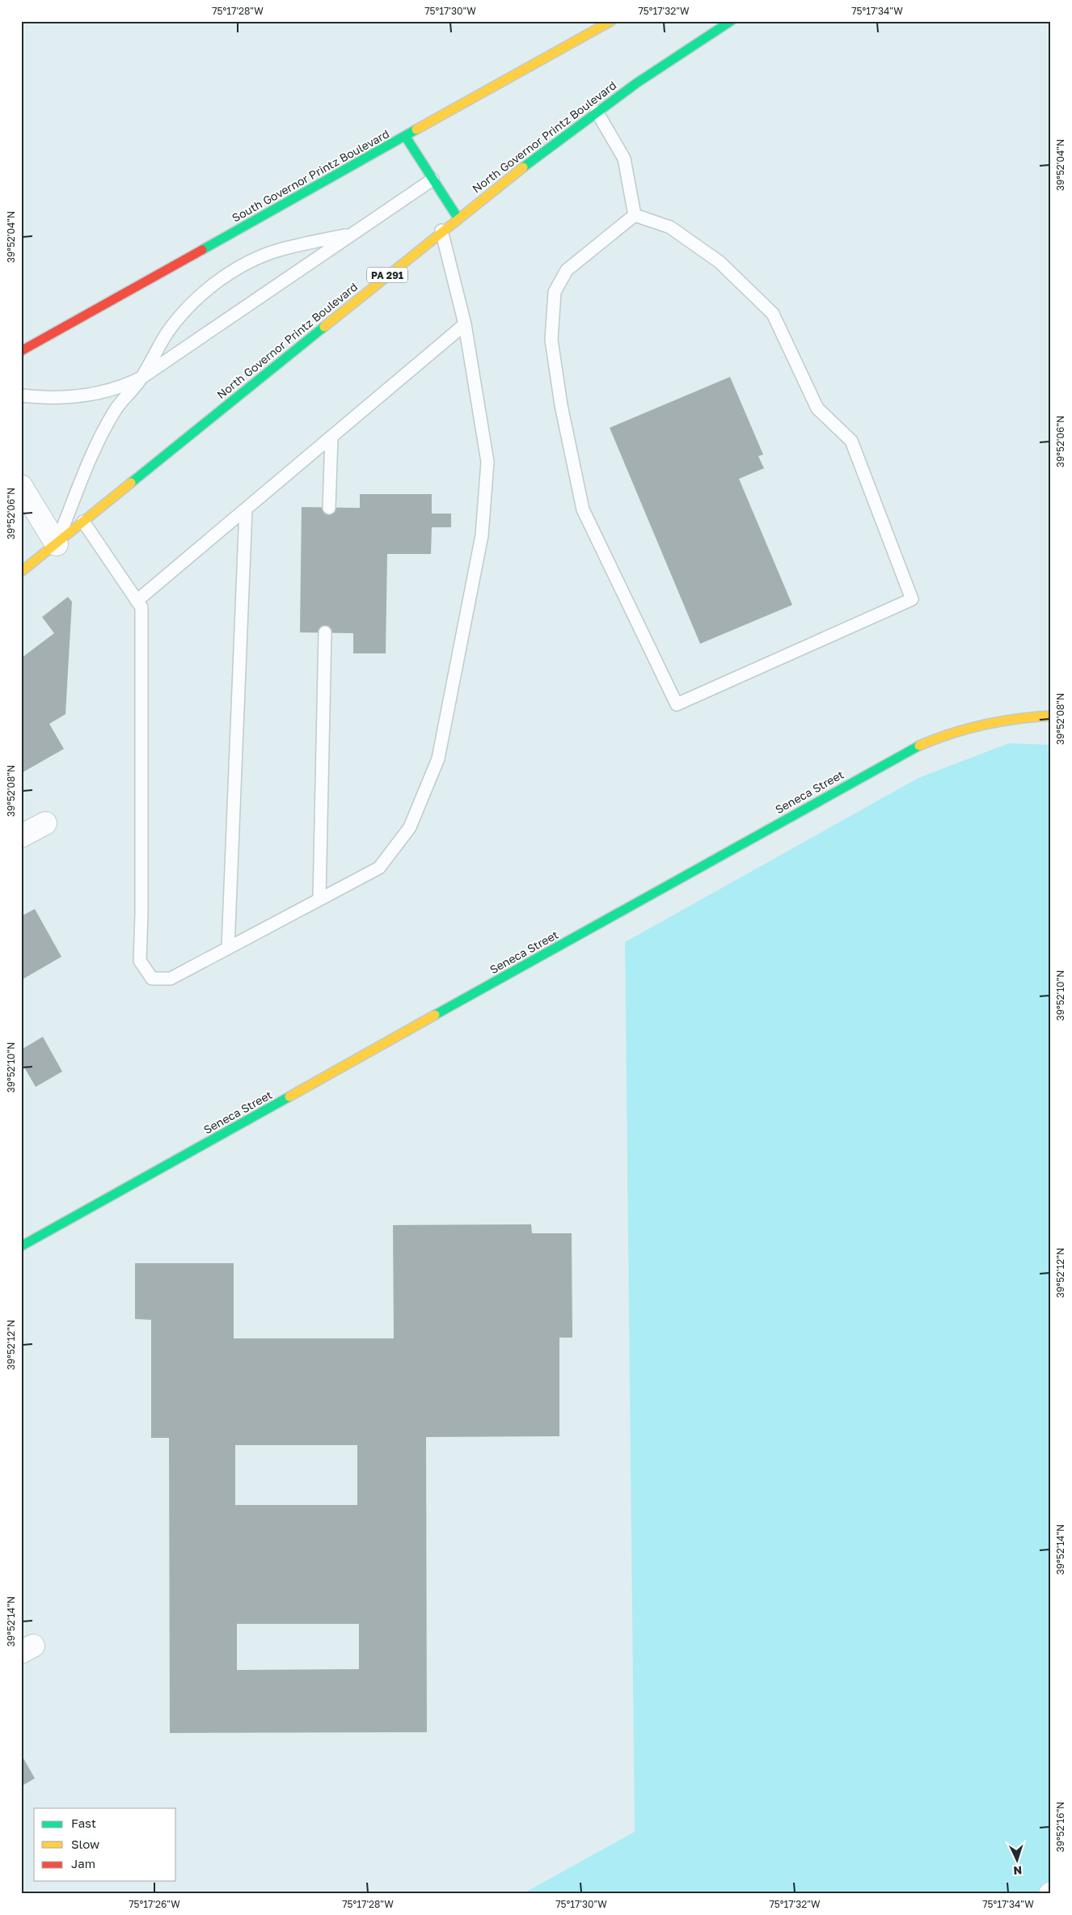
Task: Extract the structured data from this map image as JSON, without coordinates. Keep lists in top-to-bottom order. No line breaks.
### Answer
{"streets":{"main road":["North Governor Printz Boulevard","South Governor Printz Boulevard","PA 291","Seneca Street"]},"legend":["Fast","Slow","Jam"],"north":"bottom","coordinates":["75°17'28\"W","75°17'30\"W","75°17'32\"W","75°17'34\"W","39°52'04\"N","39°52'06\"N","39°52'08\"N","39°52'10\"N","39°52'12\"N","39°52'14\"N","39°52'16\"N","75°17'26\"W"]}
